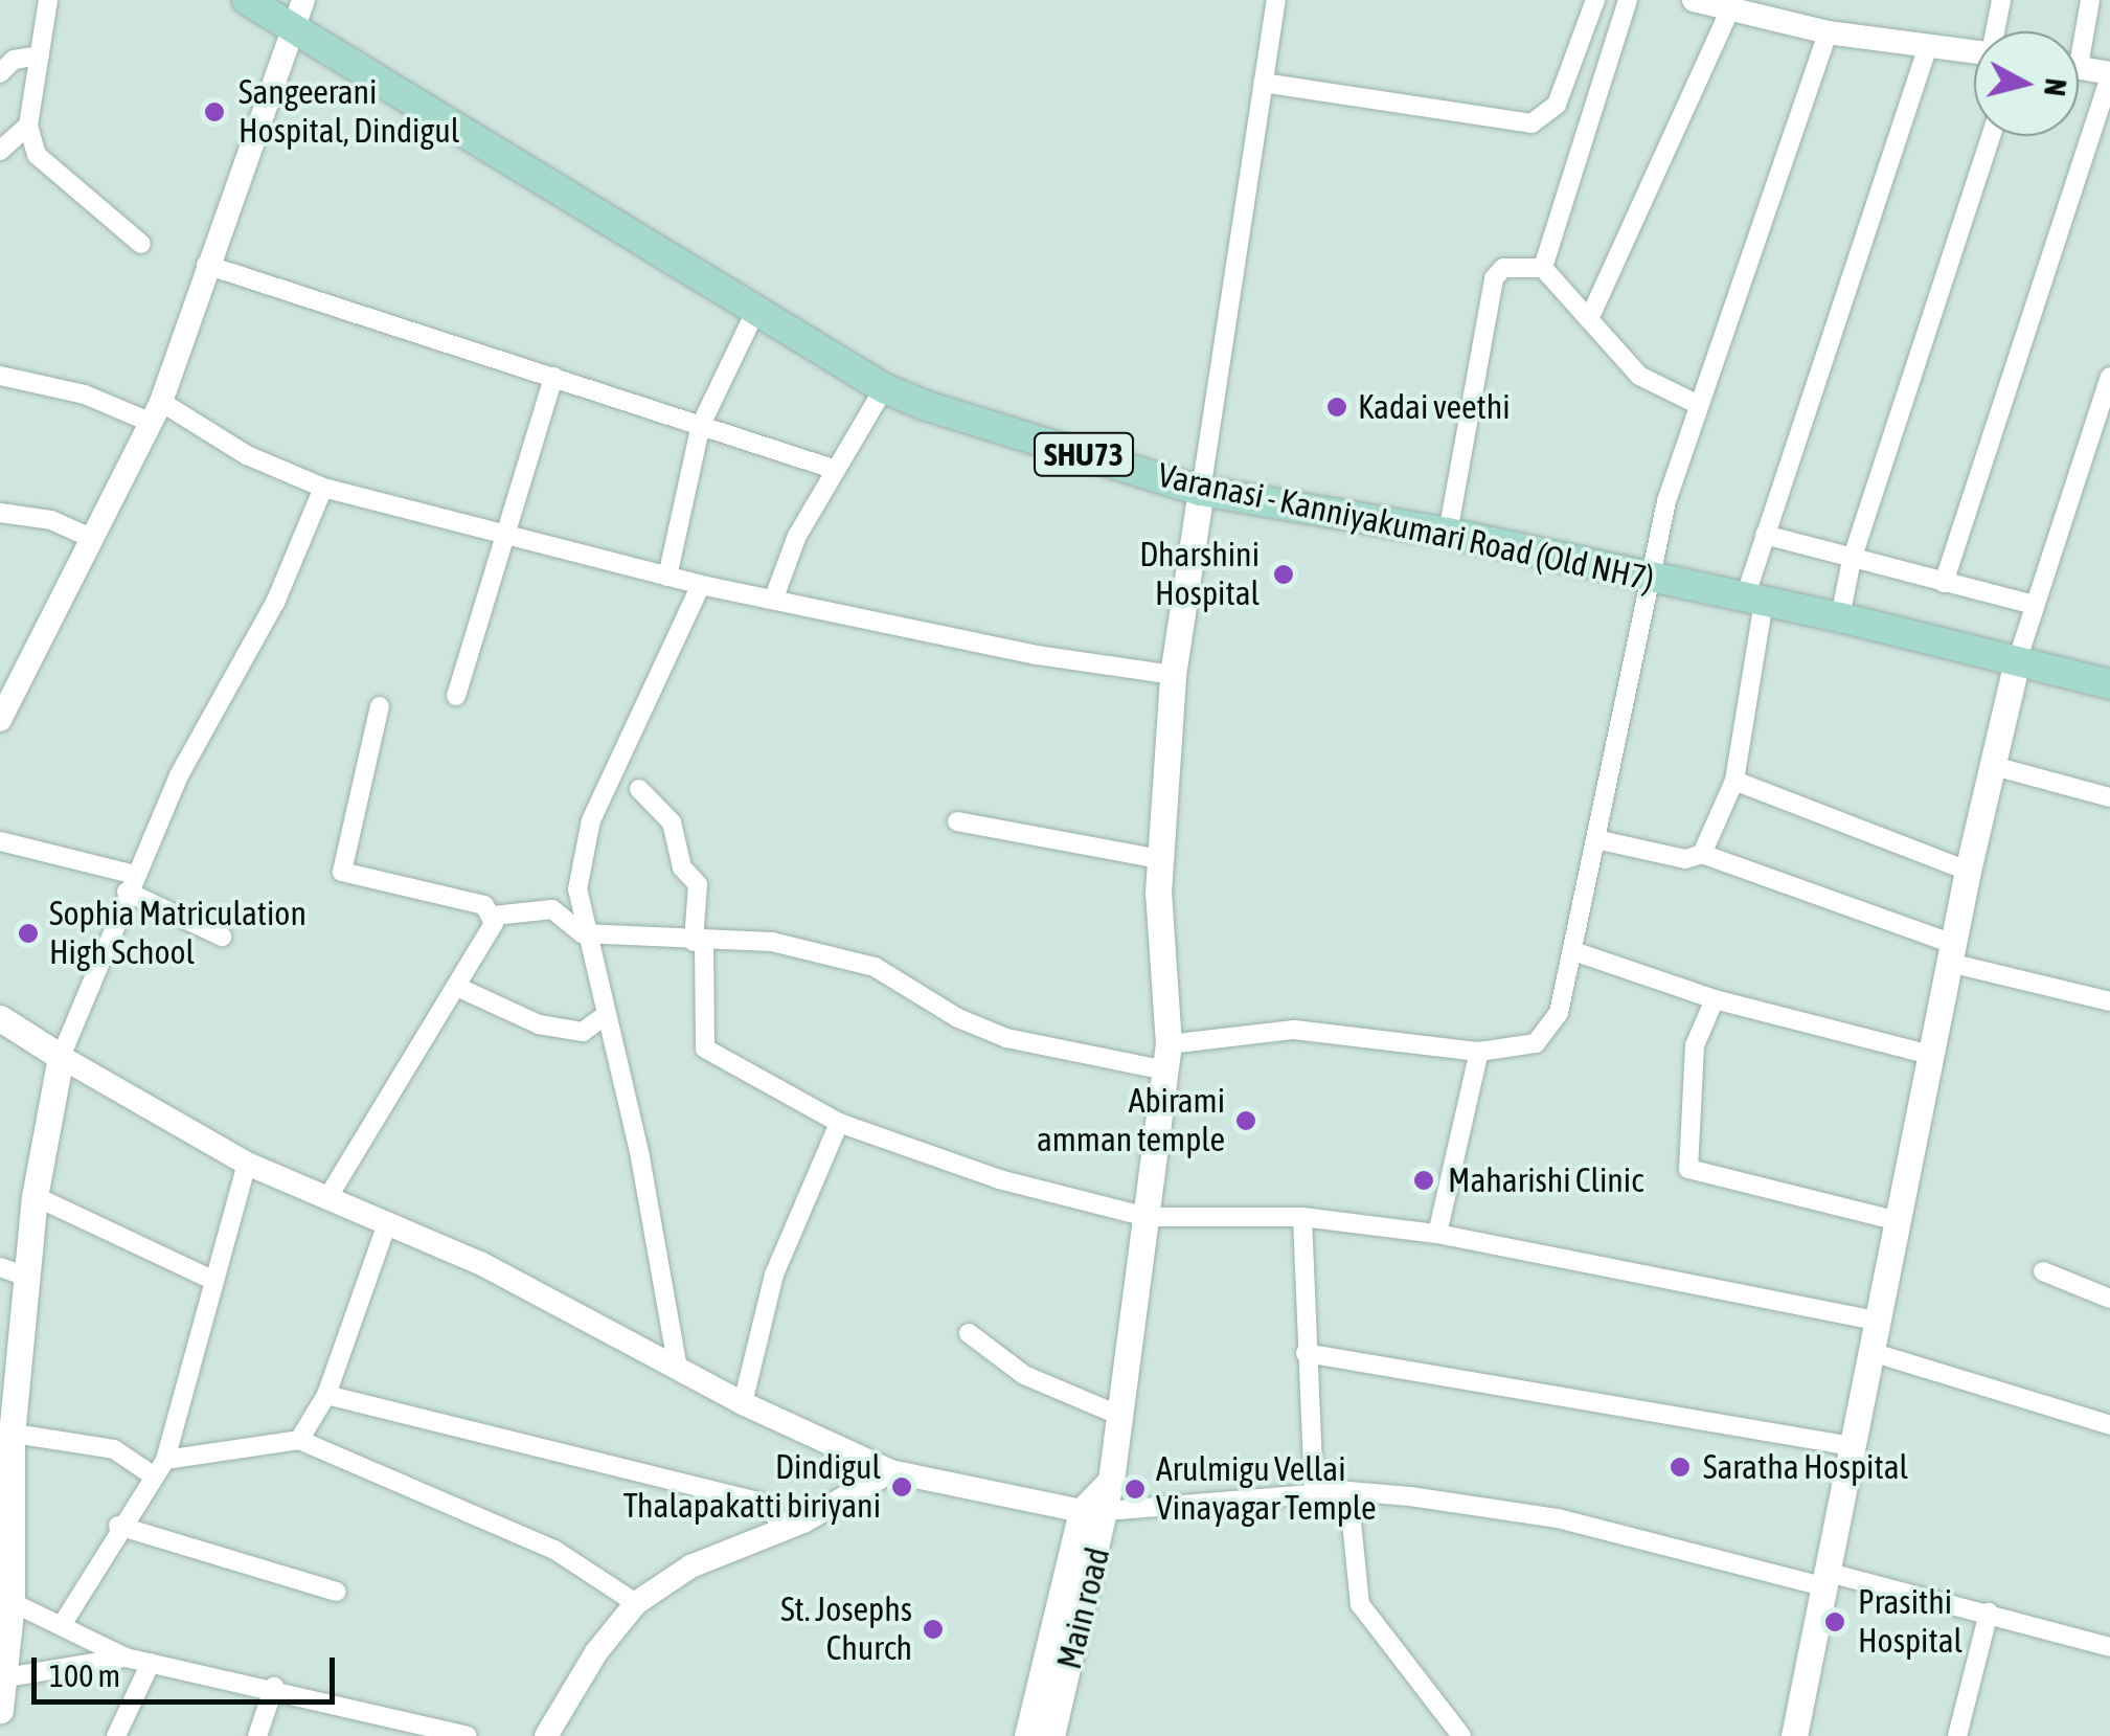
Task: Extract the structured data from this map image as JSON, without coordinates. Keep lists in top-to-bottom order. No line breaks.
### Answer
{"streets":{"main road":["SHU73","Varanasi - Kanniyakumari Road (Old NH7)","Main road"]},"places":["Sangeerani Hospital, Dindigul","Kadai veethi","Dharshini Hospital","Sophia Matriculation High School","Abirami amman temple","Maharishi Clinic","Saratha Hospital","Dindigul Thalapakatti biriyani","Arulmigu Vellai Vinayagar Temple","Prasithi Hospital","St. Josephs Church"],"scale_bar":"100 m","north":"right"}
